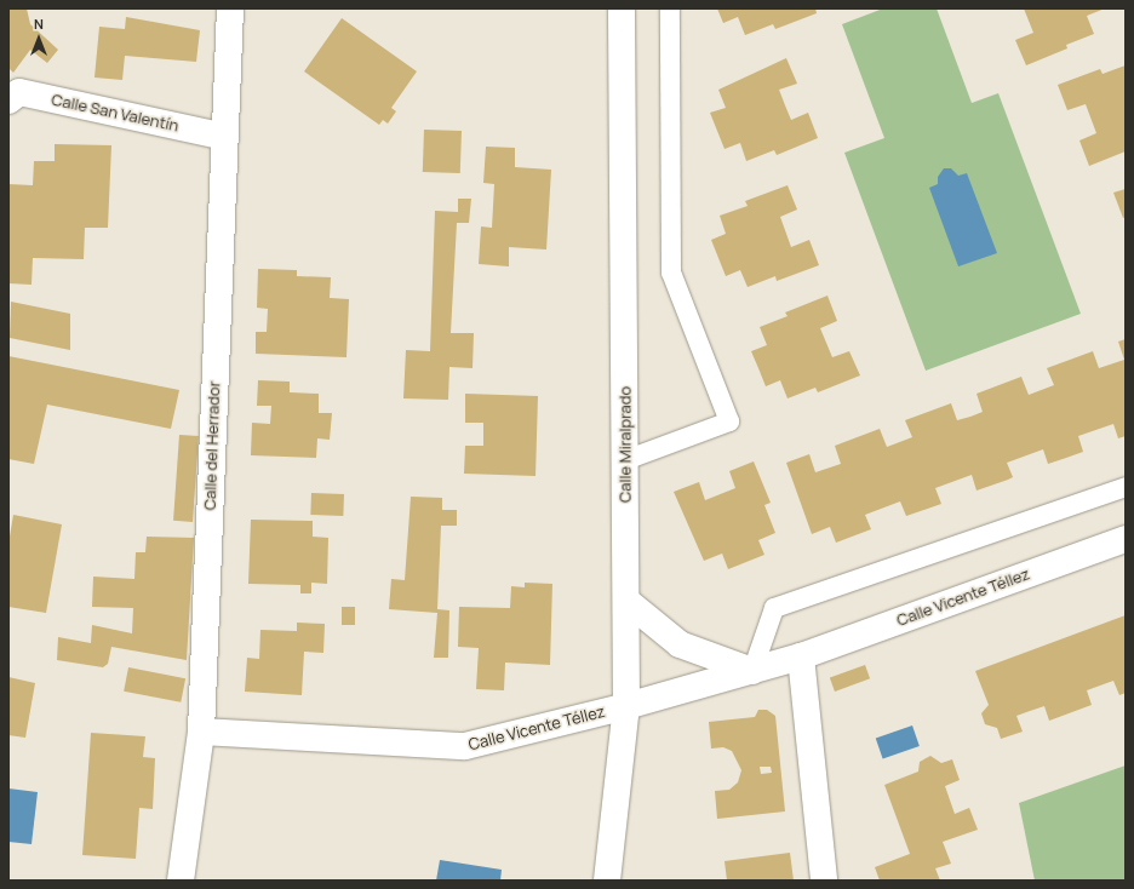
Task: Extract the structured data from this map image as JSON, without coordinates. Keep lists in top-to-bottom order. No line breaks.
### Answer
{"streets":{"street":["Calle San Valentín","Calle Miralprado","Calle del Herrador","Calle Vicente Téllez"]},"crossings":[["Calle San Valentín","Calle del Herrador"],["Calle Miralprado","Calle Vicente Téllez"],["Calle del Herrador","Calle Vicente Téllez"]],"north":"top"}
